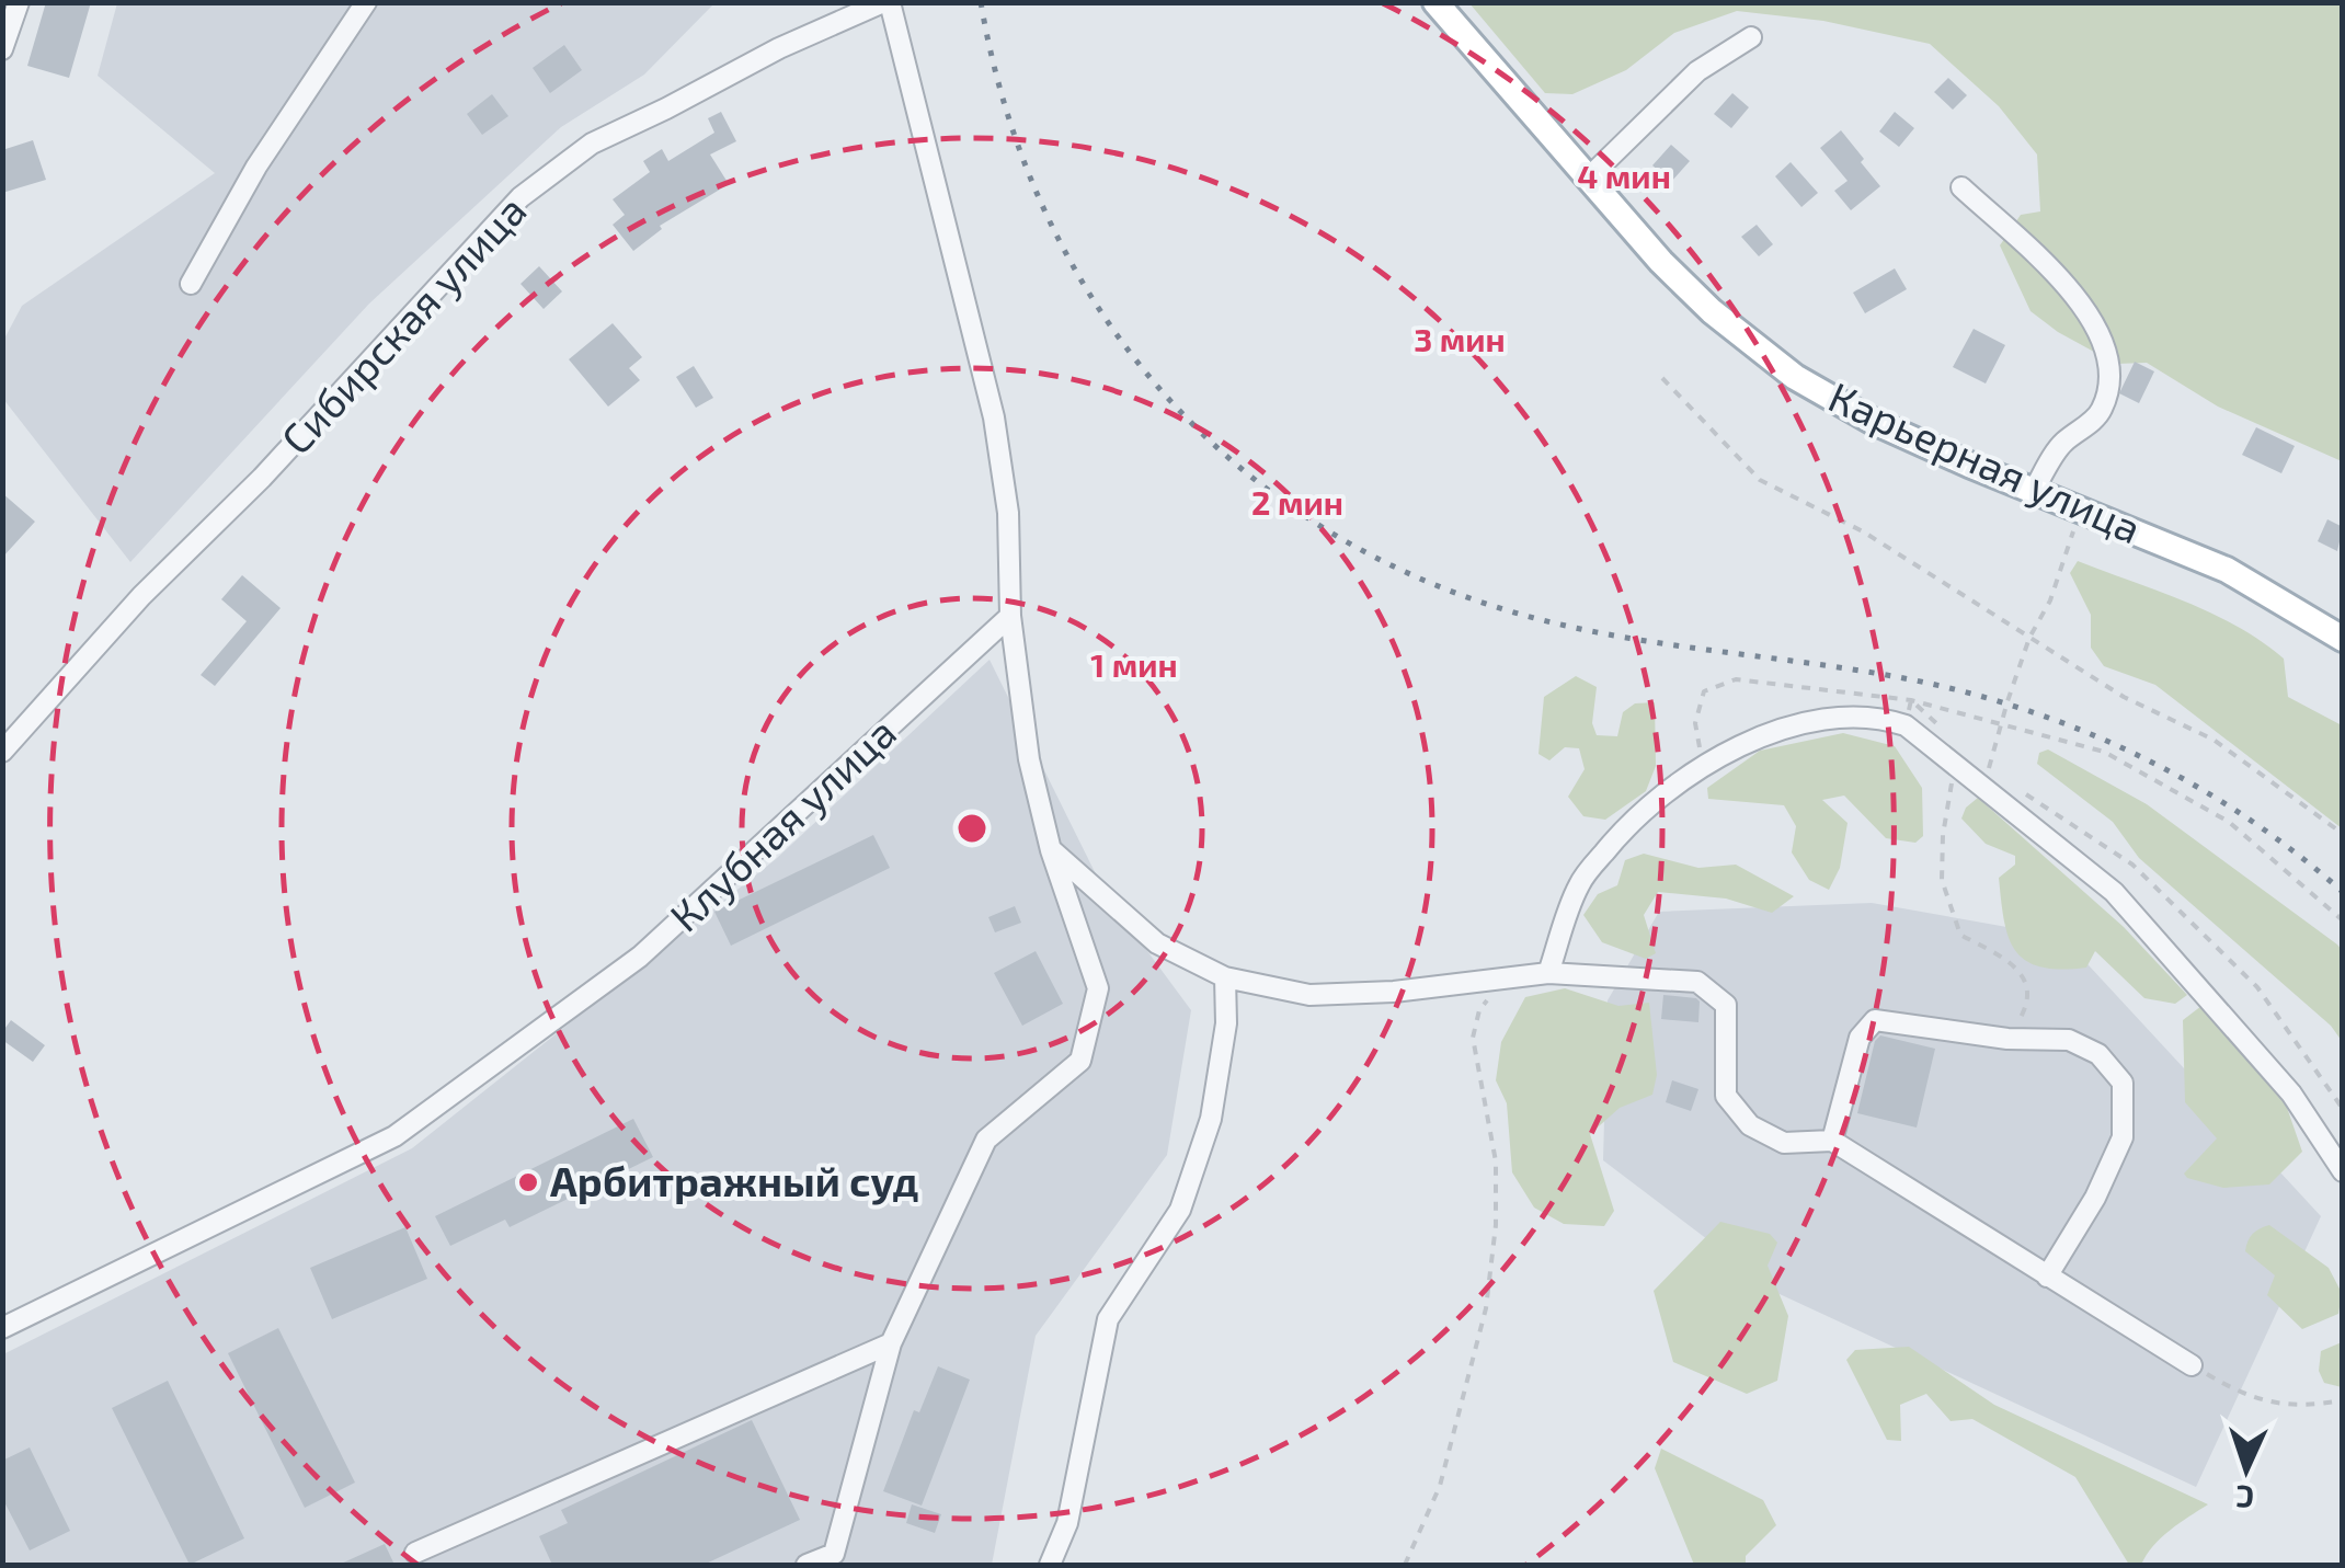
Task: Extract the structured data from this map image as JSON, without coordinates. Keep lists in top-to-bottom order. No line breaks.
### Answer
{"streets":{"main road":["Карьерная улица"],"street":["Сибирская улица","Клубная улица"]},"places":["Арбитражный суд"],"north":"bottom","rings":["4 мин","3 мин","2 мин","1 мин"]}
